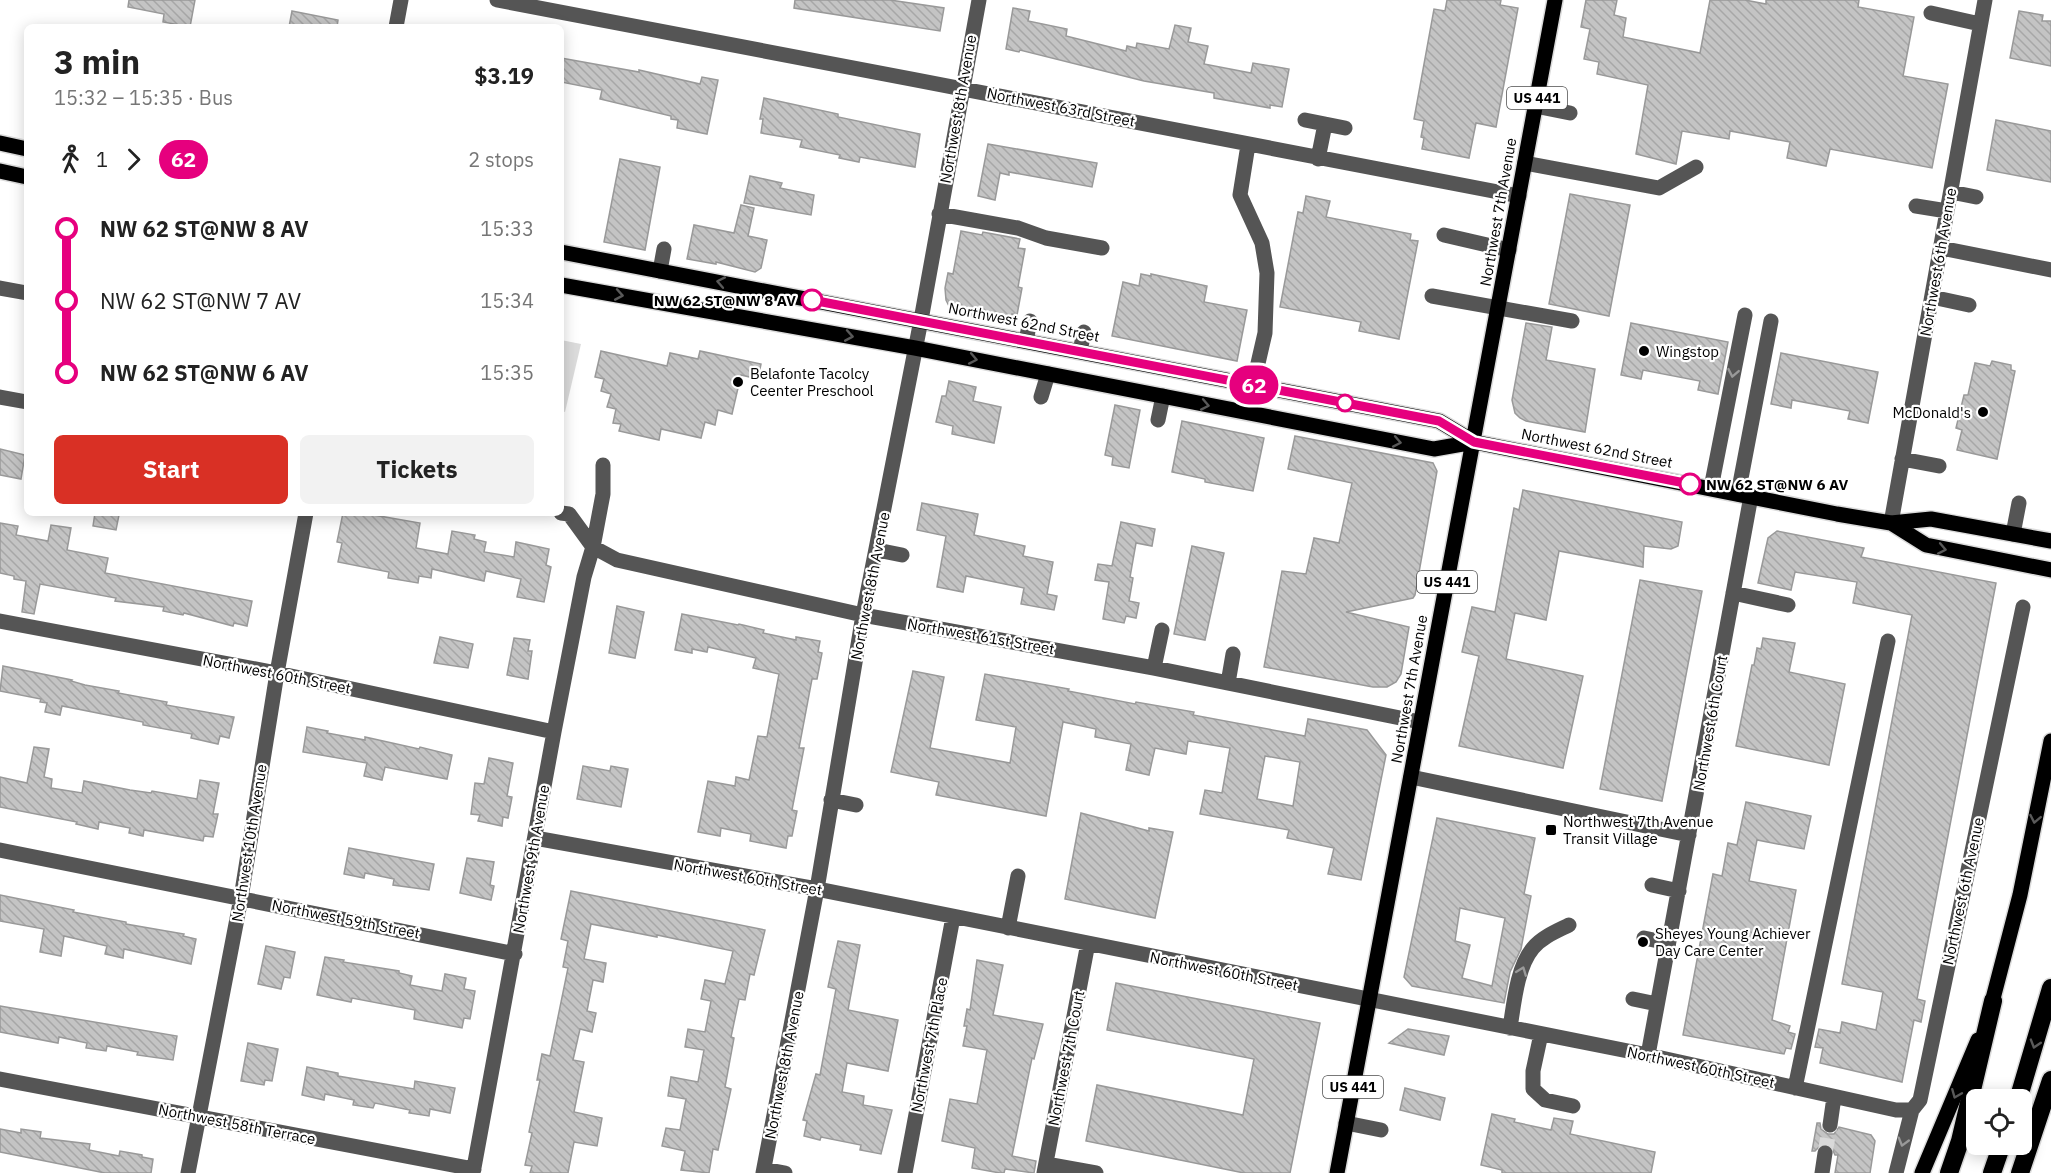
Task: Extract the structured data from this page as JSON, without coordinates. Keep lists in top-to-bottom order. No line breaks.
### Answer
{"streets":{"main road":["US 441","Northwest 7th Avenue","Northwest 62nd Street"],"street":["Northwest 63rd Street","Northwest 8th Avenue","Northwest 6th Avenue","Northwest 61st Street","Northwest 60th Street","Northwest 6th Court","Northwest 10th Avenue","Northwest 9th Avenue","Northwest 59th Street","Northwest 7th Place","Northwest 7th Court","Northwest 58th Terrace"]},"crossings":[["Northwest 63rd Street","Northwest 8th Avenue"],["Northwest 63rd Street","Northwest 7th Avenue"],["Northwest 8th Avenue","Northwest 62nd Street"],["Northwest 8th Avenue","Northwest 61st Street"],["Northwest 8th Avenue","Northwest 60th Street"],["Northwest 7th Avenue","Northwest 62nd Street"],["Northwest 7th Avenue","Northwest 61st Street"],["Northwest 7th Avenue","Northwest 60th Street"],["Northwest 6th Avenue","Northwest 62nd Street"],["Northwest 6th Avenue","Northwest 60th Street"],["Northwest 62nd Street","Northwest 6th Court"],["Northwest 61st Street","Northwest 9th Avenue"],["Northwest 60th Street","Northwest 6th Court"],["Northwest 60th Street","Northwest 10th Avenue"],["Northwest 60th Street","Northwest 9th Avenue"],["Northwest 60th Street","Northwest 7th Place"],["Northwest 60th Street","Northwest 7th Court"],["Northwest 10th Avenue","Northwest 59th Street"],["Northwest 10th Avenue","Northwest 58th Terrace"],["Northwest 9th Avenue","Northwest 59th Street"],["Northwest 9th Avenue","Northwest 58th Terrace"]],"places":{"other":["NW 62 ST@NW 8 AV","Wingstop","Belafonte Tacolcy Ceenter Preschool","McDonald's","NW 62 ST@NW 6 AV","Sheyes Young Achiever Day Care Center"],"transit":["Northwest 7th Avenue Transit Village"]},"lines":["bus line 62"],"page":{"on_map":"62","heading":["3 min","15:32 – 15:35 · Bus","$3.19"],"legs":["1","62","2 stops"],"list":[{"name":"NW 62 ST@NW 8 AV","value":"15:33"},{"name":"NW 62 ST@NW 7 AV","value":"15:34"},{"name":"NW 62 ST@NW 6 AV","value":"15:35"}],"buttons":["Start","Tickets"]}}
